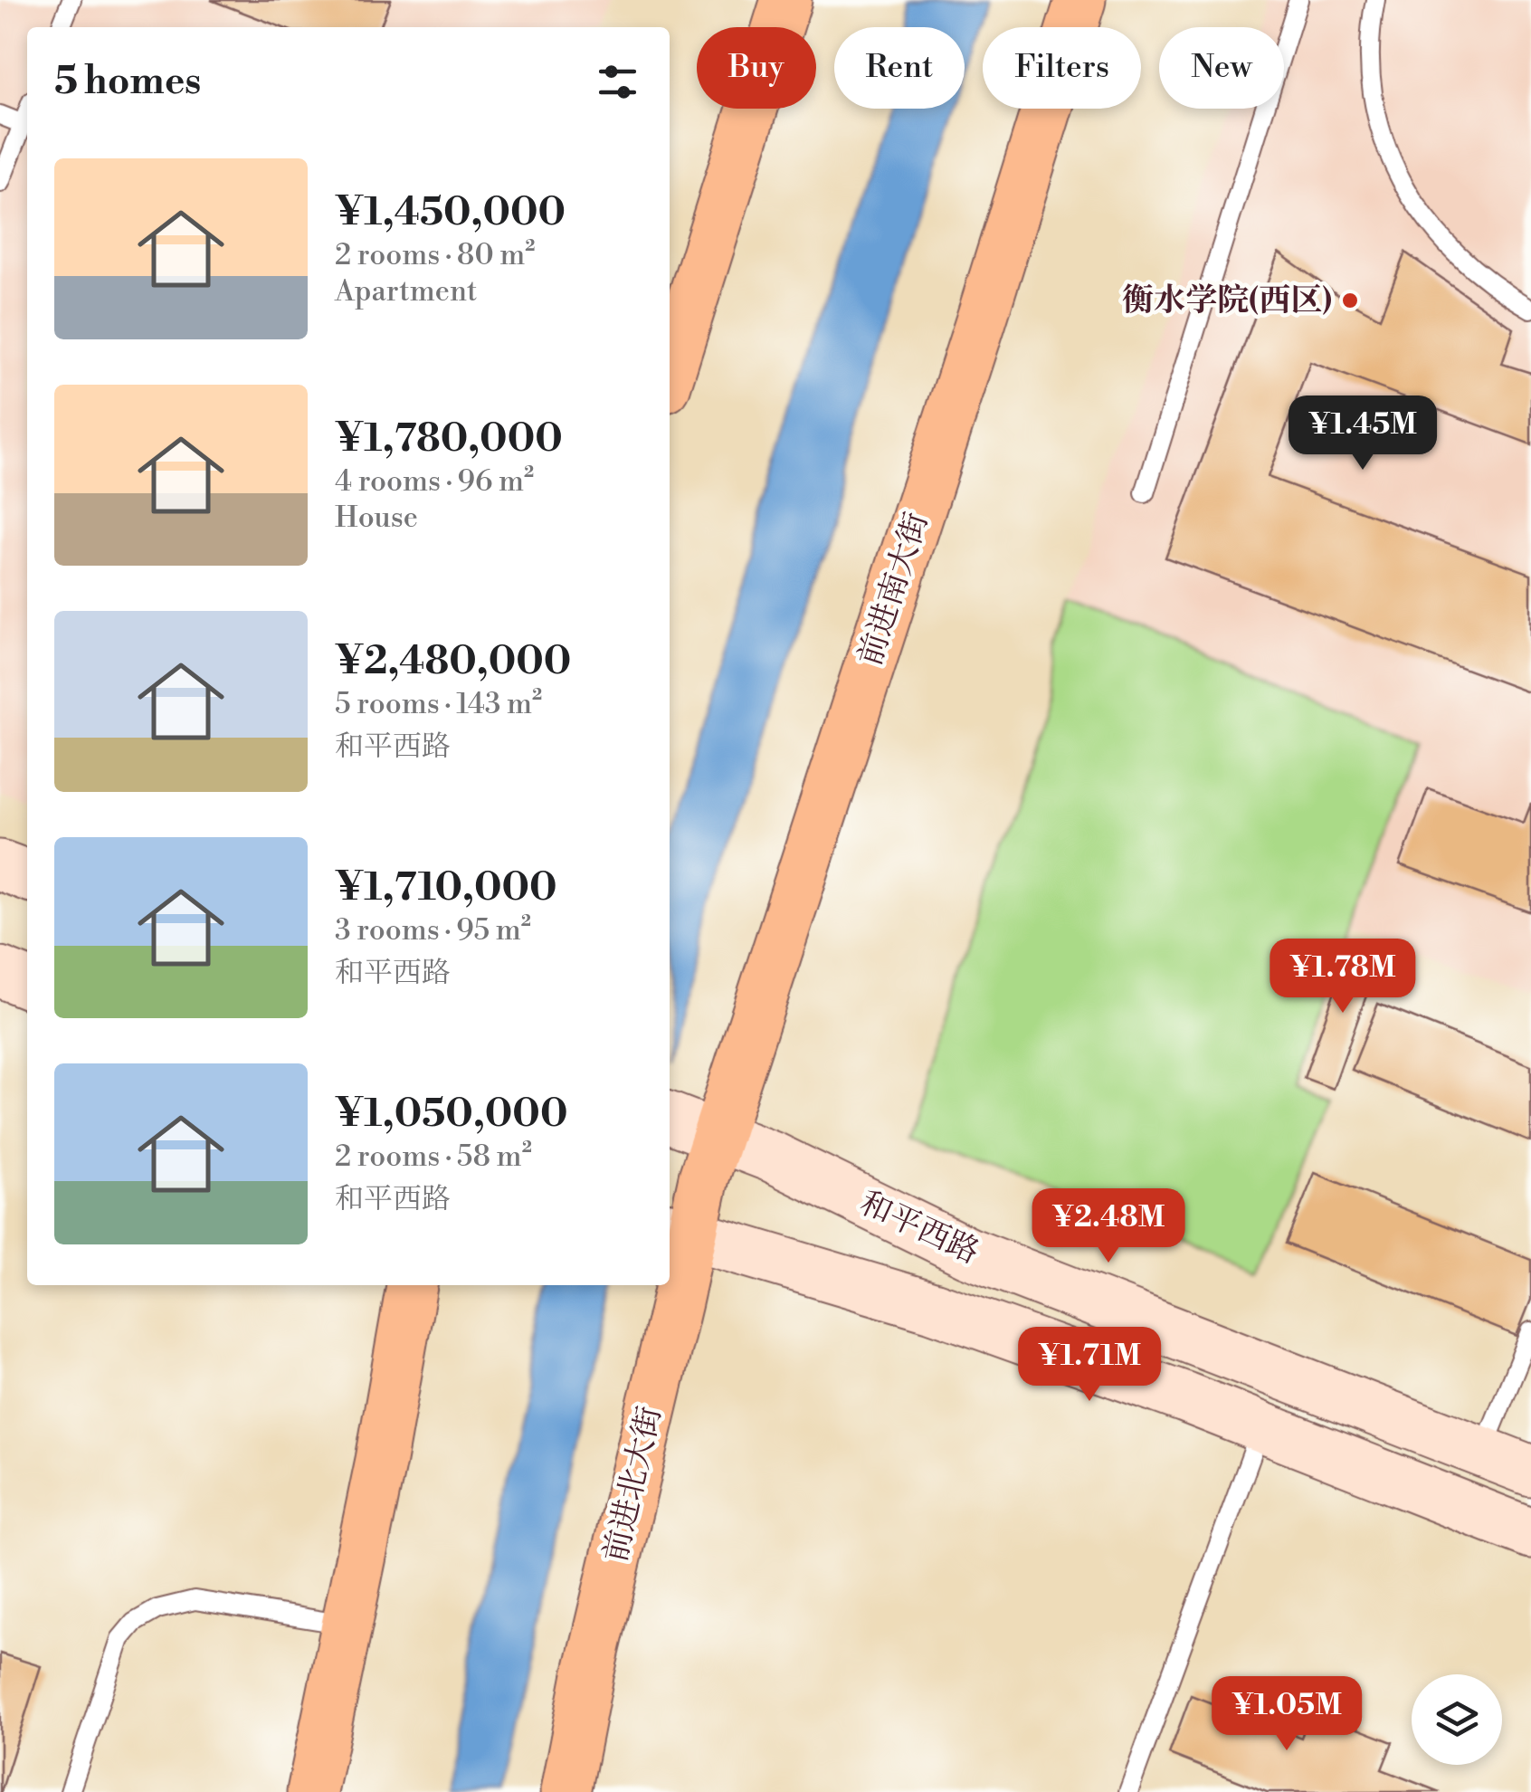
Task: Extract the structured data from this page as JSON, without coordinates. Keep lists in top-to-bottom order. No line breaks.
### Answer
{"streets":{"main road":["前进南大街","和平西路","前进北大街"]},"crossings":[["前进南大街","和平西路"],["前进南大街","前进北大街"],["和平西路","前进北大街"]],"places":["衡水学院(西区)"],"page":{"chip":["Buy","Rent","Filters","New"],"heading":"5 homes","list":[{"name":"¥1,450,000","note":"2 rooms · 80 m² · Apartment"},{"name":"¥1,780,000","note":"4 rooms · 96 m² · House"},{"name":"¥2,480,000","note":"5 rooms · 143 m² · 和平西路"},{"name":"¥1,710,000","note":"3 rooms · 95 m² · 和平西路"},{"name":"¥1,050,000","note":"2 rooms · 58 m² · 和平西路"}],"price":["¥1.45M","¥1.78M","¥2.48M","¥1.71M","¥1.05M"]}}
